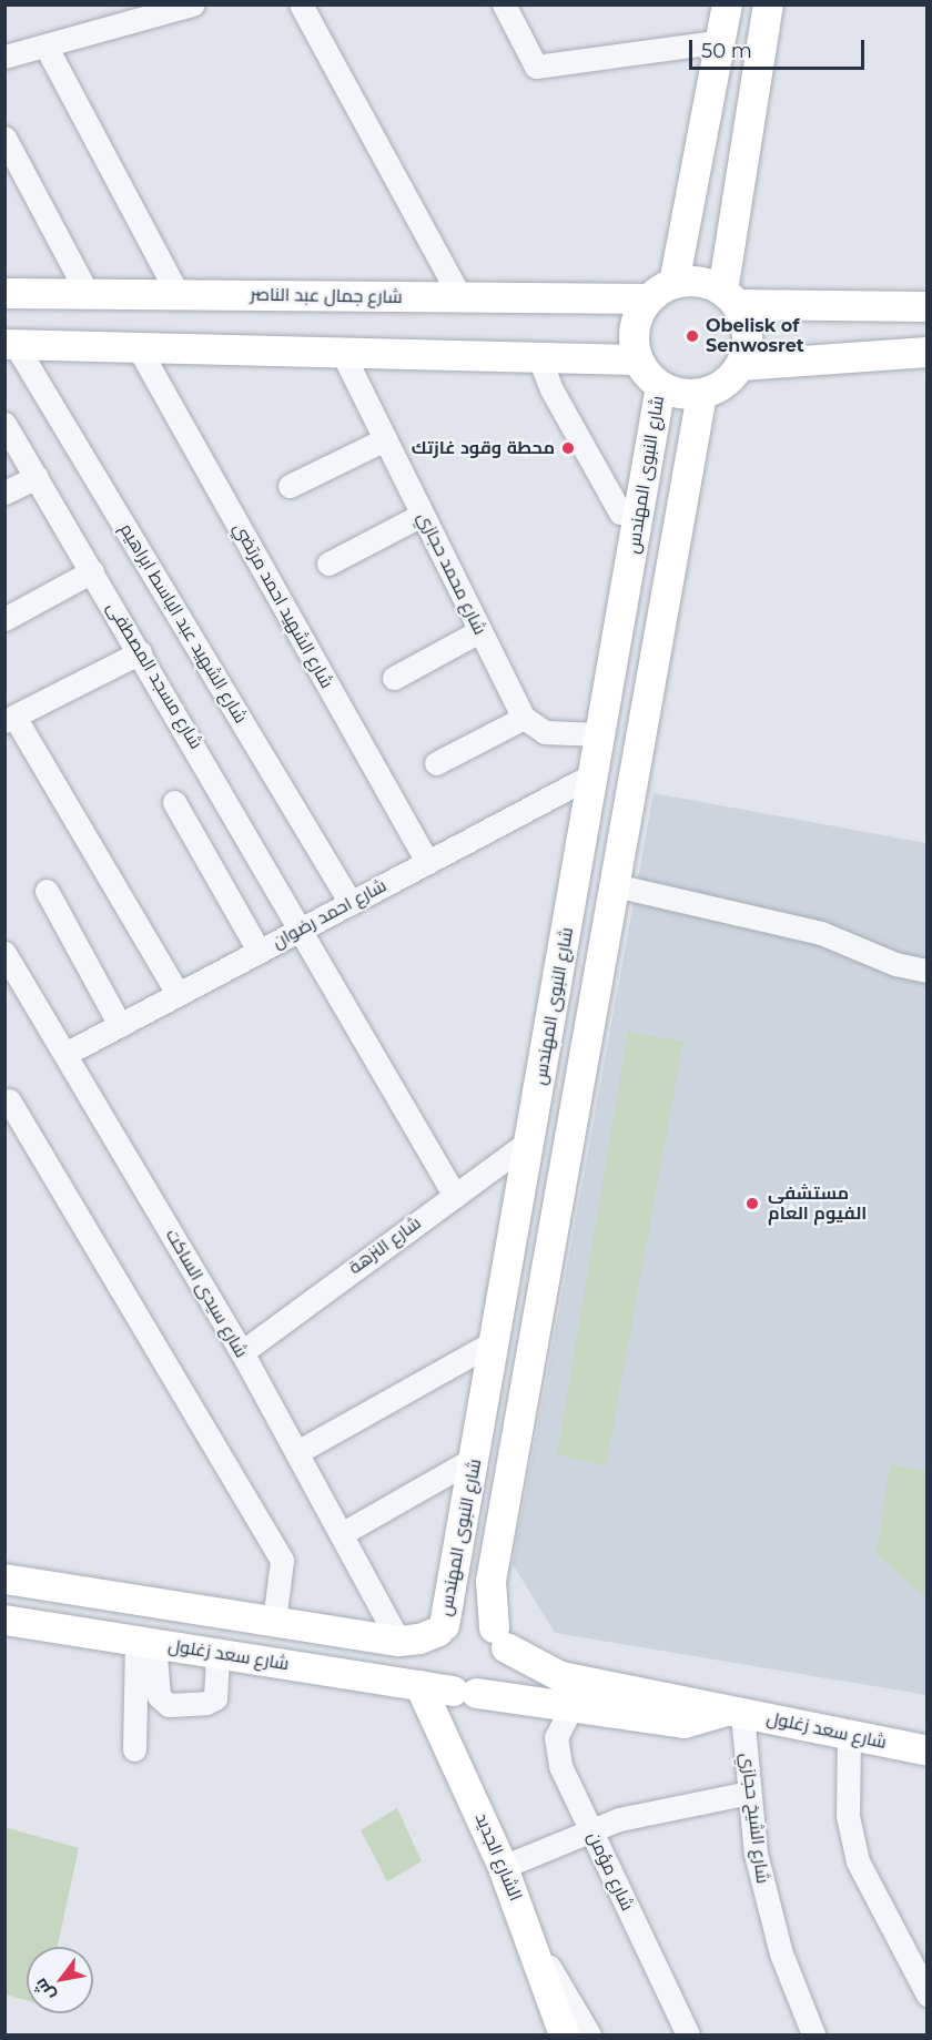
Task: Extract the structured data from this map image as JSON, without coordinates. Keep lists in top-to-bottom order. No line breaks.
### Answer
{"streets":{"main road":["شارع جمال عبد الناصر","شارع النبوى المهندس","شارع سعد زغلول","الشارع الجديد"],"street":["شارع محمد حجازي","شارع الشهيد احمد مرتضي","شارع الشهيد عبد الباسط ابراهيم","شارع مسجد المصطفى","شارع احمد رضوان","شارع النزهة","شارع سيدى الساكت","شارع الشيخ حجازي","شارع مؤمن"]},"crossings":[["شارع جمال عبد الناصر","شارع النبوى المهندس"],["شارع النبوى المهندس","شارع احمد رضوان"],["شارع النبوى المهندس","شارع النزهة"],["شارع النبوى المهندس","شارع سعد زغلول"],["شارع الشهيد احمد مرتضي","شارع احمد رضوان"],["شارع الشهيد عبد الباسط ابراهيم","شارع احمد رضوان"],["شارع مسجد المصطفى","شارع احمد رضوان"],["شارع مسجد المصطفى","شارع النزهة"],["شارع احمد رضوان","شارع سيدى الساكت"],["شارع النزهة","شارع سيدى الساكت"],["شارع سعد زغلول","شارع الشيخ حجازي"],["شارع سعد زغلول","الشارع الجديد"],["شارع سعد زغلول","شارع مؤمن"]],"places":["Obelisk of Senwosret","محطة وقود غازتك","مستشفى الفيوم العام"],"scale_bar":"50 m","north":"bottom left"}
